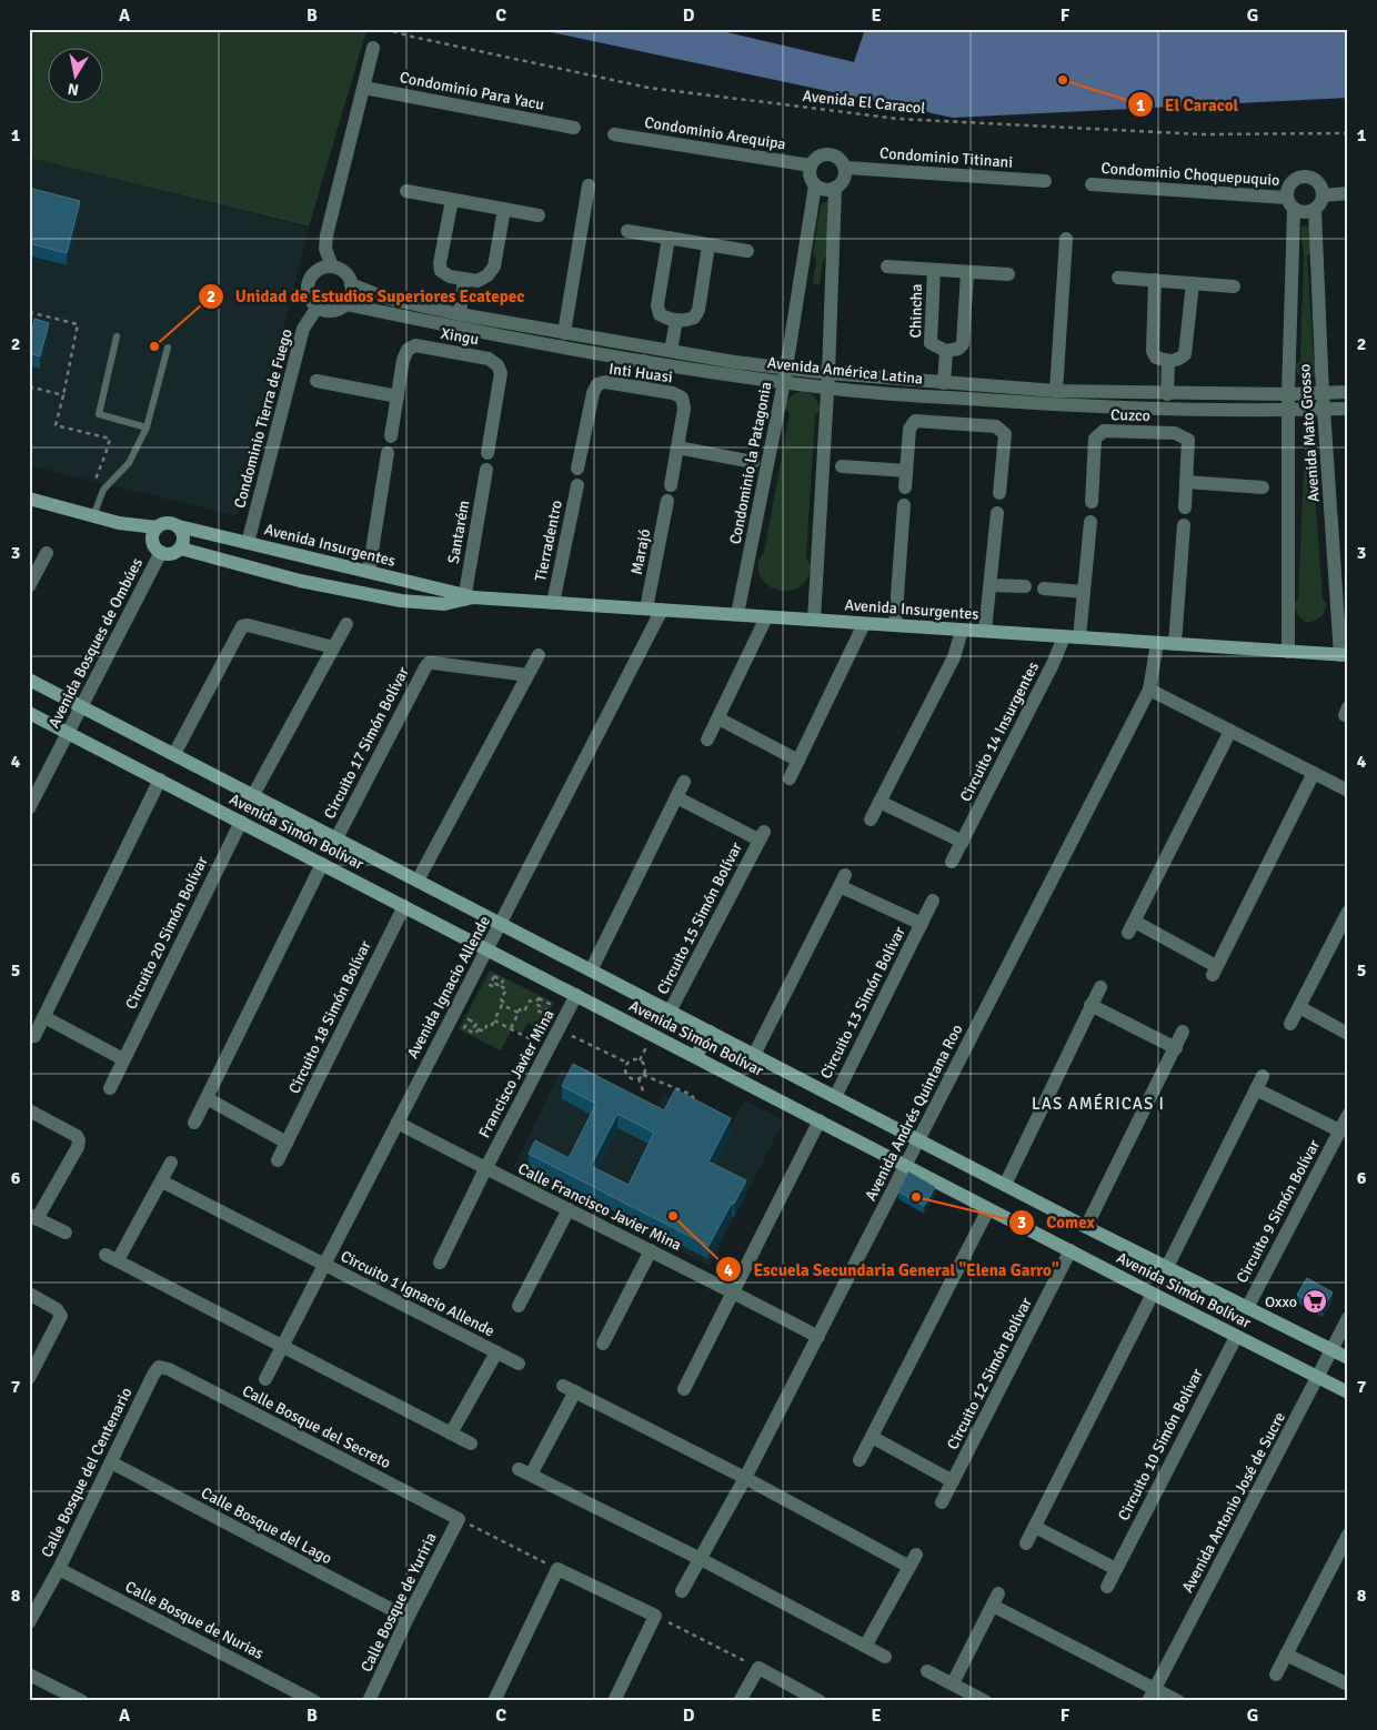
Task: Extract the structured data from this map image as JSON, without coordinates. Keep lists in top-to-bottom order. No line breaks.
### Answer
{"streets":{"main road":["Avenida Insurgentes","Avenida Simón Bolívar"],"street":["Condominio Para Yacu","Condominio Arequipa","Condominio Titinani","Condominio Choquepuquio","Chincha","Xingu","Avenida América Latina","Inti Huasi","Cuzco","Condominio Tierra de Fuego","Avenida Mato Grosso","Condominio la Patagonia","Santarém","Tierradentro","Marajó","Avenida Bosques de Ombúes","Circuito 14 Insurgentes","Circuito 17 Simón Bolívar","Circuito 15 Simón Bolívar","Circuito 20 Simón Bolívar","Avenida Ignacio Allende","Circuito 13 Simón Bolívar","Circuito 18 Simón Bolívar","Francisco Javier Mina","Avenida Andrés Quintana Roo","Calle Francisco Javier Mina","Circuito 9 Simón Bolívar","Circuito 1 Ignacio Allende","Circuito 12 Simón Bolívar","Calle Bosque del Secreto","Circuito 10 Simón Bolívar","Calle Bosque del Centenario","Avenida Antonio José de Sucre","Calle Bosque del Lago","Calle Bosque de Yuriria","Calle Bosque de Nurias"],"path":["Avenida El Caracol"]},"crossings":[["Condominio Arequipa","Condominio Titinani"],["Condominio Arequipa","Condominio la Patagonia"],["Condominio Titinani","Condominio la Patagonia"],["Condominio Choquepuquio","Avenida Mato Grosso"],["Avenida América Latina","Condominio Tierra de Fuego"],["Avenida América Latina","Avenida Mato Grosso"],["Avenida América Latina","Condominio la Patagonia"],["Condominio Tierra de Fuego","Avenida Insurgentes"],["Avenida Mato Grosso","Avenida Insurgentes"],["Condominio la Patagonia","Avenida Insurgentes"],["Santarém","Avenida Insurgentes"],["Tierradentro","Avenida Insurgentes"],["Avenida Insurgentes","Marajó"],["Avenida Insurgentes","Avenida Bosques de Ombúes"],["Avenida Insurgentes","Circuito 14 Insurgentes"],["Avenida Insurgentes","Avenida Ignacio Allende"],["Avenida Insurgentes","Avenida Andrés Quintana Roo"],["Avenida Bosques de Ombúes","Avenida Simón Bolívar"],["Circuito 17 Simón Bolívar","Avenida Simón Bolívar"],["Avenida Simón Bolívar","Circuito 15 Simón Bolívar"],["Avenida Simón Bolívar","Circuito 20 Simón Bolívar"],["Avenida Simón Bolívar","Avenida Ignacio Allende"],["Avenida Simón Bolívar","Circuito 13 Simón Bolívar"],["Avenida Simón Bolívar","Circuito 18 Simón Bolívar"],["Avenida Simón Bolívar","Francisco Javier Mina"],["Avenida Simón Bolívar","Avenida Andrés Quintana Roo"],["Avenida Simón Bolívar","Circuito 9 Simón Bolívar"],["Avenida Simón Bolívar","Circuito 12 Simón Bolívar"],["Avenida Simón Bolívar","Circuito 10 Simón Bolívar"],["Avenida Simón Bolívar","Avenida Antonio José de Sucre"],["Avenida Ignacio Allende","Calle Francisco Javier Mina"],["Avenida Ignacio Allende","Circuito 1 Ignacio Allende"],["Francisco Javier Mina","Calle Francisco Javier Mina"],["Avenida Andrés Quintana Roo","Calle Francisco Javier Mina"],["Calle Bosque del Secreto","Calle Bosque del Centenario"],["Calle Bosque del Secreto","Calle Bosque de Yuriria"],["Calle Bosque del Centenario","Calle Bosque del Lago"],["Calle Bosque del Centenario","Calle Bosque de Nurias"],["Calle Bosque del Lago","Calle Bosque de Yuriria"]],"districts":["LAS AMÉRICAS I"],"places":{"other":["El Caracol","Unidad de Estudios Superiores Ecatepec","Comex","Escuela Secundaria General \"Elena Garro\""],"supermarket":["Oxxo"]},"north":"bottom","grid":{"columns":["A","B","C","D","E","F","G"],"rows":["1","2","3","4","5","6","7","8"]}}
